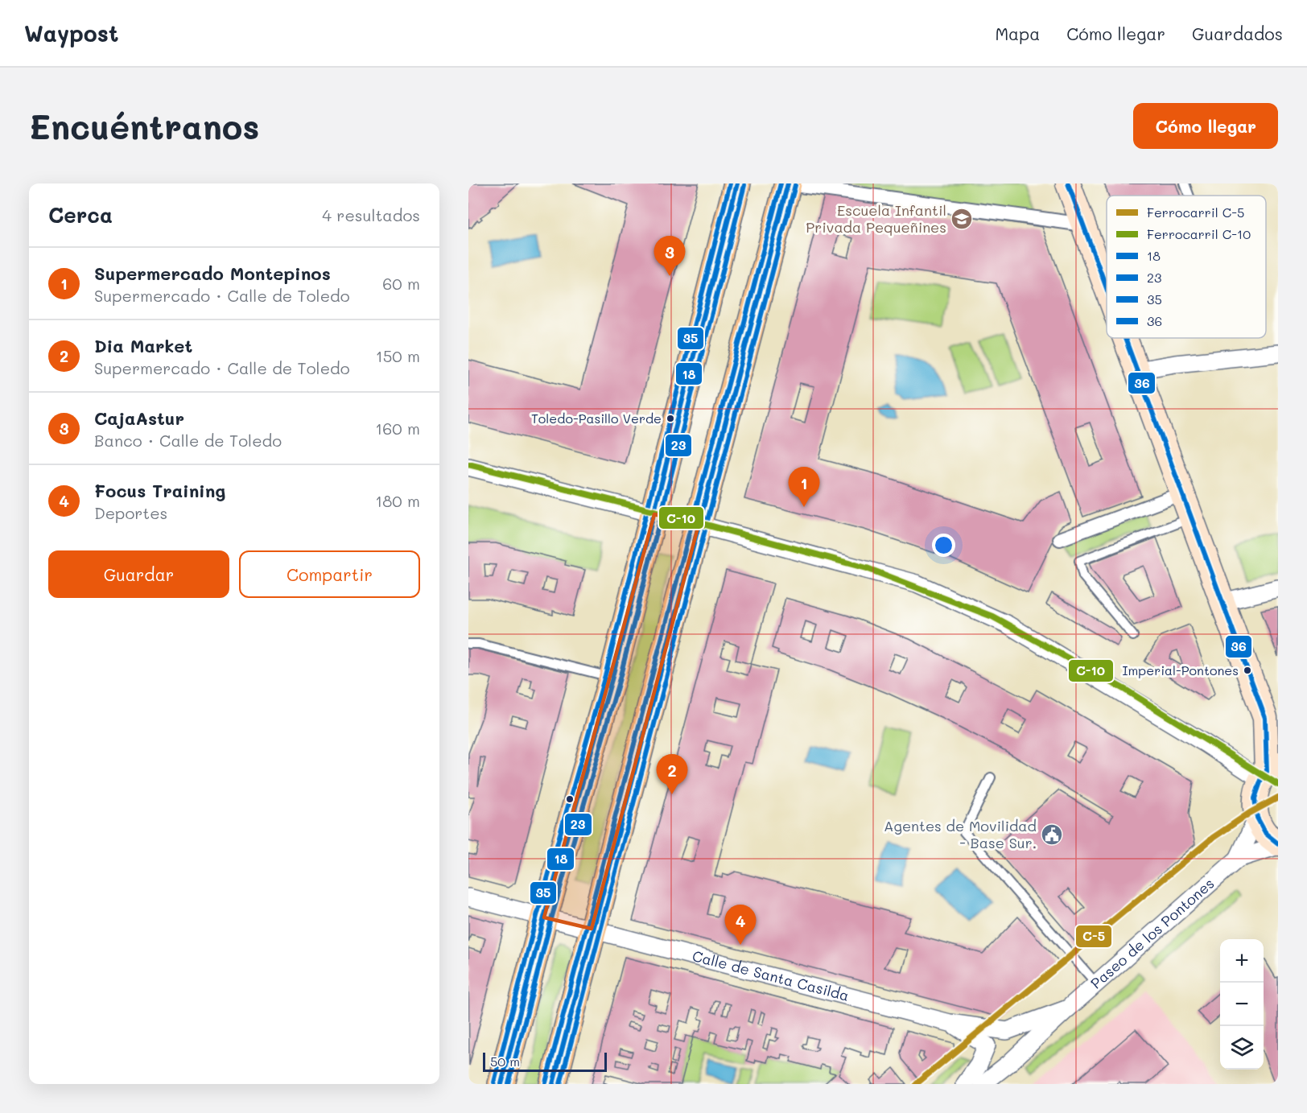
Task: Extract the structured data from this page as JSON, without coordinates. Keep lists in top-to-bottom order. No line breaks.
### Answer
{"streets":{"street":["Paseo de los Pontones","Calle de Santa Casilda"]},"crossings":[["Paseo de los Pontones","Calle de Santa Casilda"]],"places":{"school or university":["Escuela Infantil Privada Pequeñines"],"other":["Toledo-Pasillo Verde","Imperial-Pontones"],"public building":["Agentes de Movilidad - Base Sur."]},"lines":["transit line 18","transit line 35","transit line 36","transit line 23","rail line C-10","rail line C-5"],"legend":["Ferrocarril C-5","Ferrocarril C-10","18","23","35","36"],"scale_bar":"50 m","page":{"header":"Waypost","nav":["Mapa","Cómo llegar","Guardados"],"buttons":["Cómo llegar",["Guardar","Compartir"]],"title":"Encuéntranos","heading":["Cerca","4 resultados"],"pins":["3","1","2","4"],"list":[{"mark":"1","name":"Supermercado Montepinos","note":"Supermercado · Calle de Toledo","value":"60 m"},{"mark":"2","name":"Dia Market","note":"Supermercado · Calle de Toledo","value":"150 m"},{"mark":"3","name":"CajaAstur","note":"Banco · Calle de Toledo","value":"160 m"},{"mark":"4","name":"Focus Training","note":"Deportes","value":"180 m"}],"map_buttons":["+","−"],"scale":"50 m"}}
